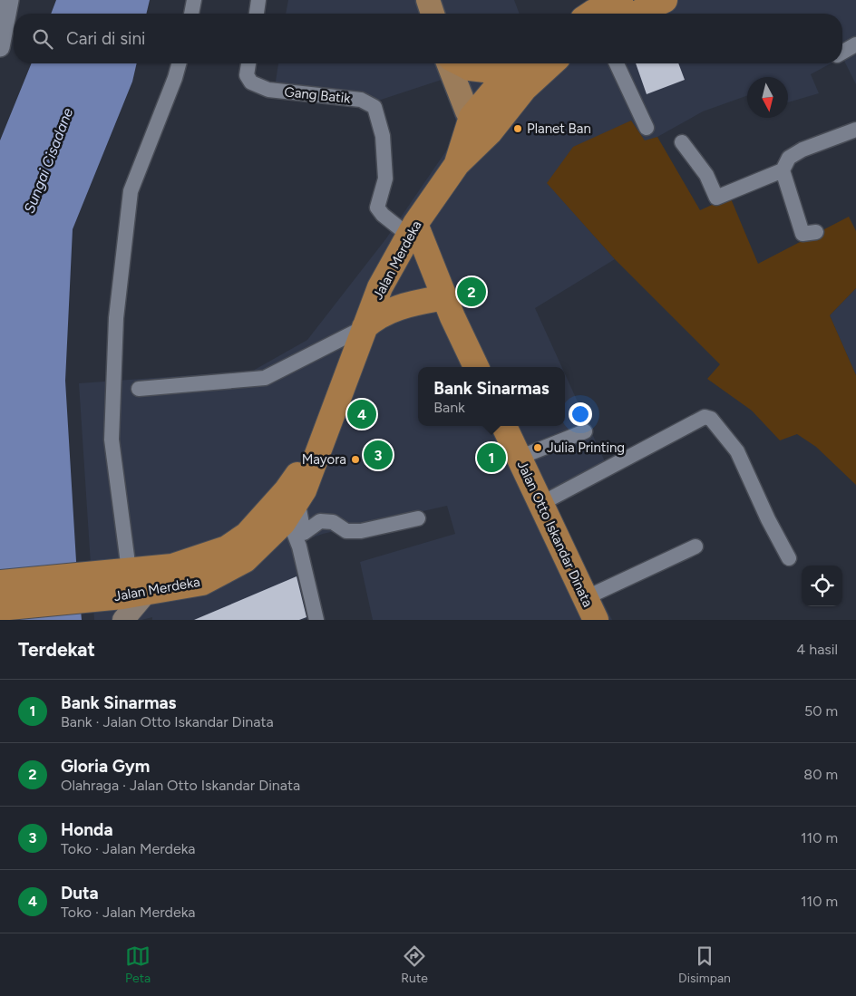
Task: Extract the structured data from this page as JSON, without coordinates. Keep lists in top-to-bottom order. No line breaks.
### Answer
{"streets":{"highway":["Jalan Merdeka","Jalan Otto Iskandar Dinata"],"street":["Gang Batik"]},"crossings":[["Gang Batik","Jalan Merdeka"]],"water":["Sungai Cisadane"],"places":["Planet Ban","Julia Printing","Mayora"],"north":"bottom","page":{"search":"Cari di sini","pins":["2","4","3","1"],"popup":["Bank Sinarmas","Bank"],"heading":["Terdekat","4 hasil"],"list":[{"mark":"1","name":"Bank Sinarmas","note":"Bank · Jalan Otto Iskandar Dinata","value":"50 m"},{"mark":"2","name":"Gloria Gym","note":"Olahraga · Jalan Otto Iskandar Dinata","value":"80 m"},{"mark":"3","name":"Honda","note":"Toko · Jalan Merdeka","value":"110 m"},{"mark":"4","name":"Duta","note":"Toko · Jalan Merdeka","value":"110 m"}],"nav":["Peta","Rute","Disimpan"]}}
